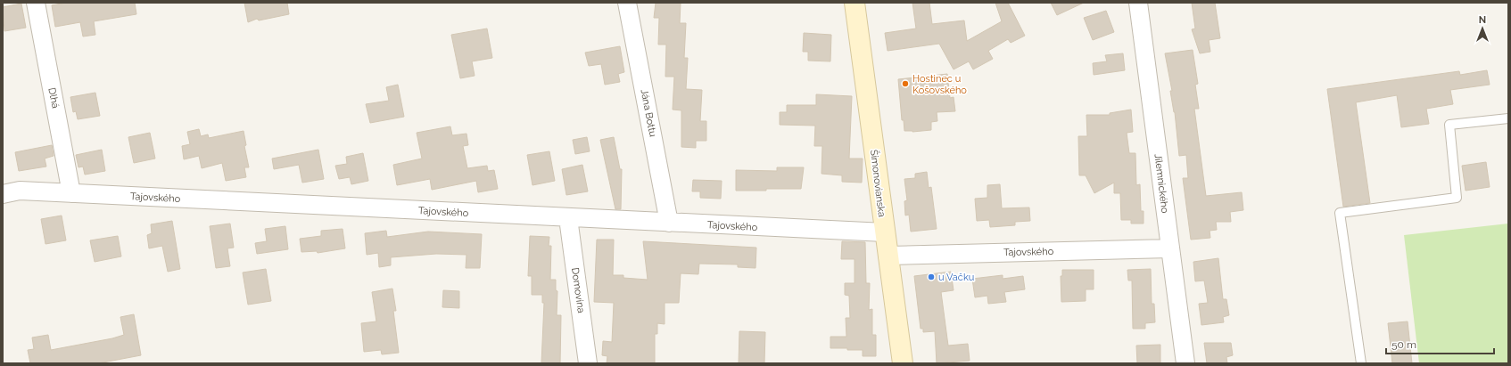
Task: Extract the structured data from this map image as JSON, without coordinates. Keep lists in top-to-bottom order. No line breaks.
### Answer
{"streets":{"street":["Dlhá","Jána Bottu","Šimonovianska","Jilemnického","Tajovského","Domovina"]},"crossings":[["Dlhá","Tajovského"],["Jána Bottu","Tajovského"],["Šimonovianska","Tajovského"],["Jilemnického","Tajovského"],["Tajovského","Domovina"]],"places":["Hostinec u Košovského","u Vačku"],"scale_bar":"50 m","north":"top"}
